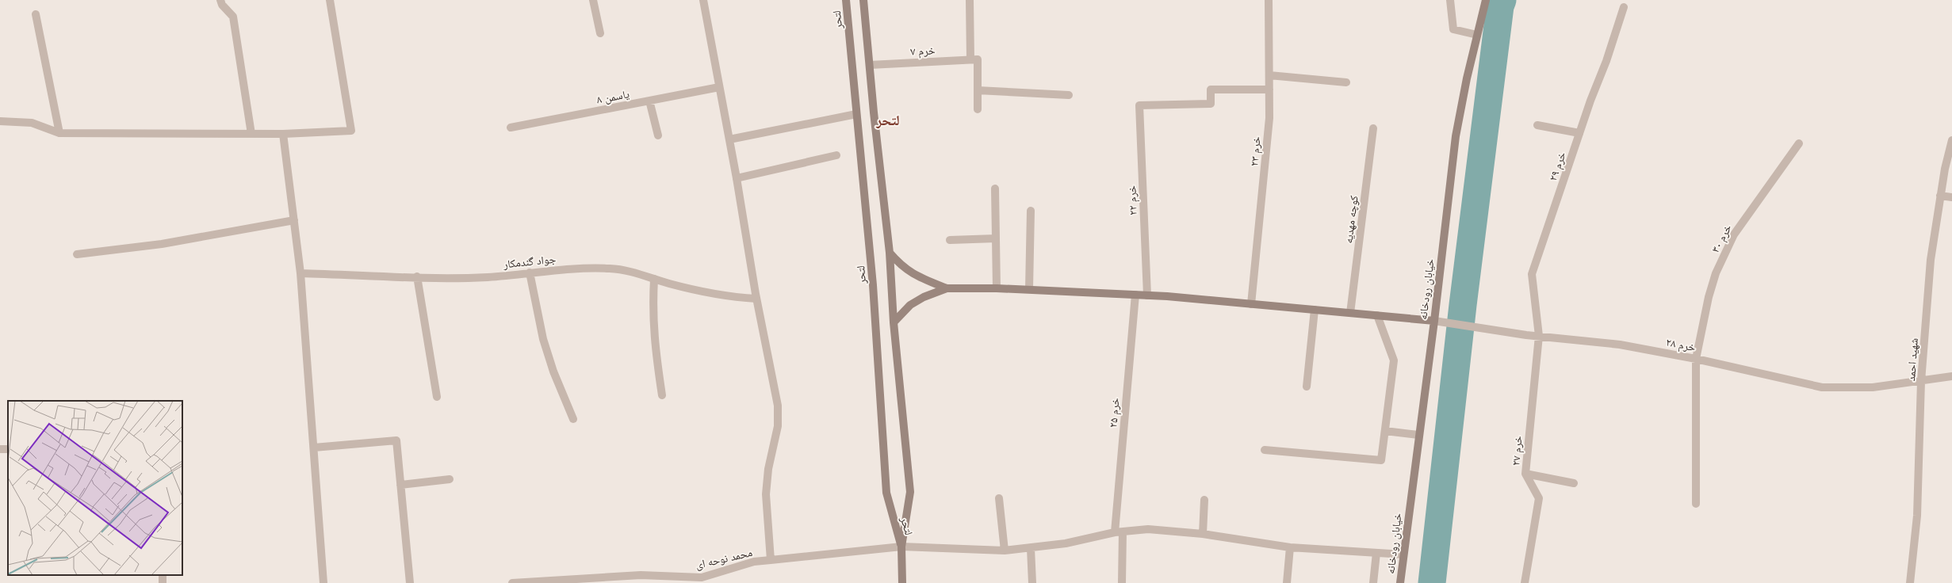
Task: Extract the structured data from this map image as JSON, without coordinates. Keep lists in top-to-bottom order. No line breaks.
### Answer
{"streets":{"street":["لتحر","خرم ۷","یاسمن ۸","خرم ۲۳","خرم ۲۹","خرم ۲۲","کوچه مهدیه","خرم ۳۰","جواد گندمکار","خیابان رودخانه","خرم ۲۸","شهید احمد","خرم ۲۵","خرم ۲۷","محمد نوحه ای"]},"crossings":[["لتحر","خرم ۷"],["لتحر","محمد نوحه ای"],["خرم ۲۳","خرم ۲۲"],["خرم ۲۹","خرم ۲۸"],["خرم ۲۹","خرم ۲۷"],["خرم ۳۰","خرم ۲۸"],["خیابان رودخانه","خرم ۲۸"],["خیابان رودخانه","محمد نوحه ای"],["خرم ۲۸","شهید احمد"],["خرم ۲۸","خرم ۲۷"],["خرم ۲۵","محمد نوحه ای"]],"districts":["لتحر"]}
